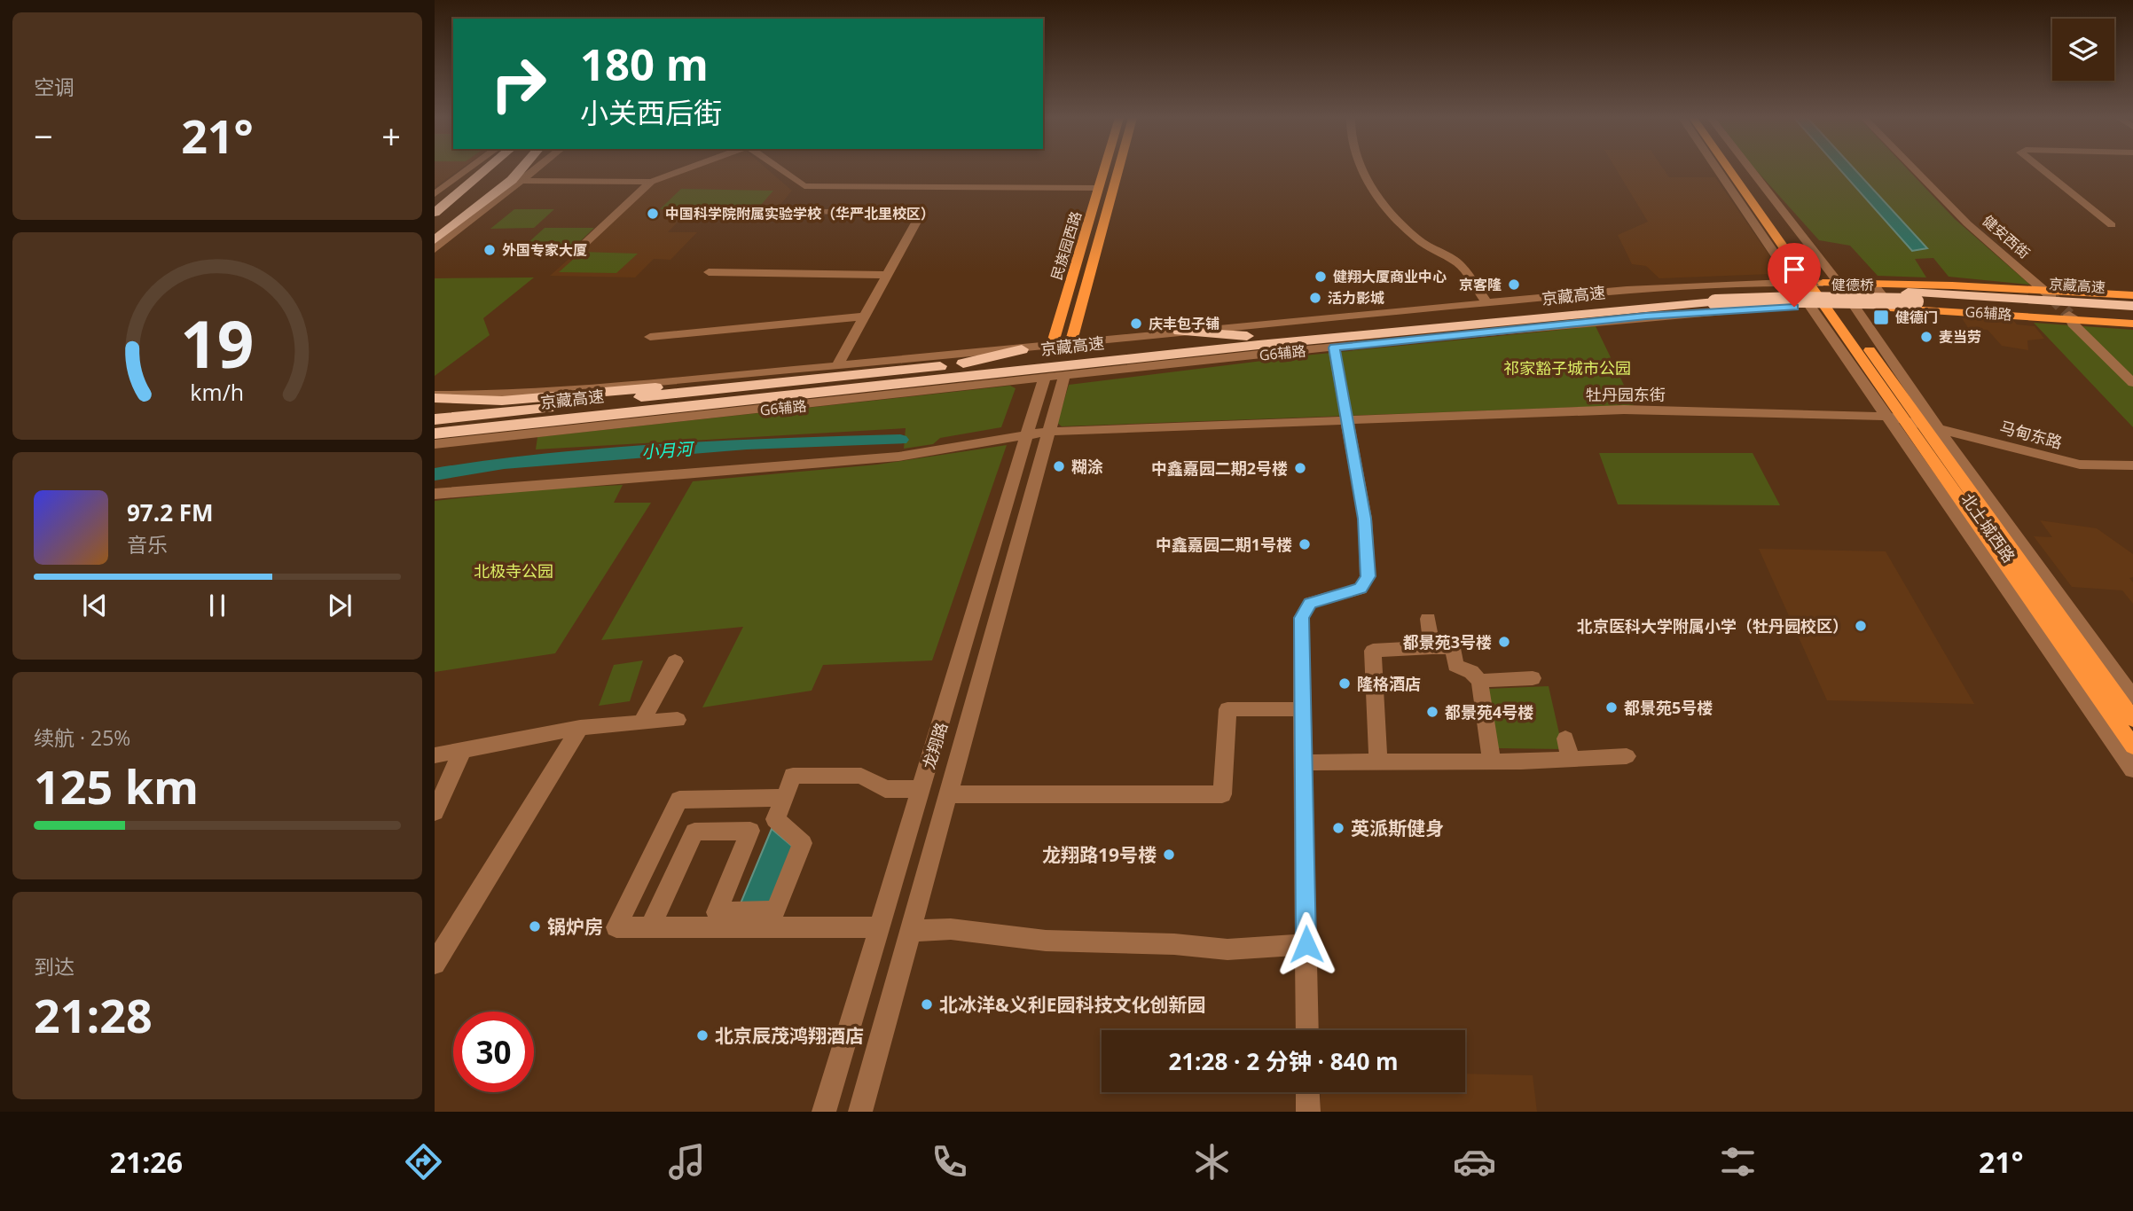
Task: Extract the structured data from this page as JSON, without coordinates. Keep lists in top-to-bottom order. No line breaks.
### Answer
{"streets":{"highway":["健德桥","京藏高速"],"main road":["民族园西路","G6辅路","北土城西路"],"street":["健安西街","牡丹园东街","马甸东路","龙翔路"]},"crossings":[["健安西街","G6辅路"],["民族园西路","G6辅路"],["健德桥","京藏高速"],["京藏高速","G6辅路"],["G6辅路","北土城西路"],["G6辅路","龙翔路"],["牡丹园东街","马甸东路"],["牡丹园东街","北土城西路"],["牡丹园东街","龙翔路"],["马甸东路","北土城西路"]],"water":["小月河"],"parks":["祁家豁子城市公园","北极寺公园"],"places":{"other":["中国科学院附属实验学校（华严北里校区）","外国专家大厦","健翔大厦商业中心","京客隆","活力影城","庆丰包子铺","麦当劳","糊涂","中鑫嘉园二期2号楼","中鑫嘉园二期1号楼","北京医科大学附属小学（牡丹园校区）","都景苑3号楼","隆格酒店","都景苑5号楼","都景苑4号楼","英派斯健身","龙翔路19号楼","锅炉房","北冰洋&义利E园科技文化创新园","北京辰茂鸿翔酒店"],"transit":["健德门"]},"page":{"tile":["空调",["续航 · 25%","125 km"],["到达","21:28"]],"turn":["180 m","小关西后街"],"heat":["−","21°","+"],"song":["97.2 FM","音乐"],"limit":"30","trip":"21:28 · 2 分钟 · 840 m","tabs":["21:26","21°"],"gauge":["19","km/h"]}}
